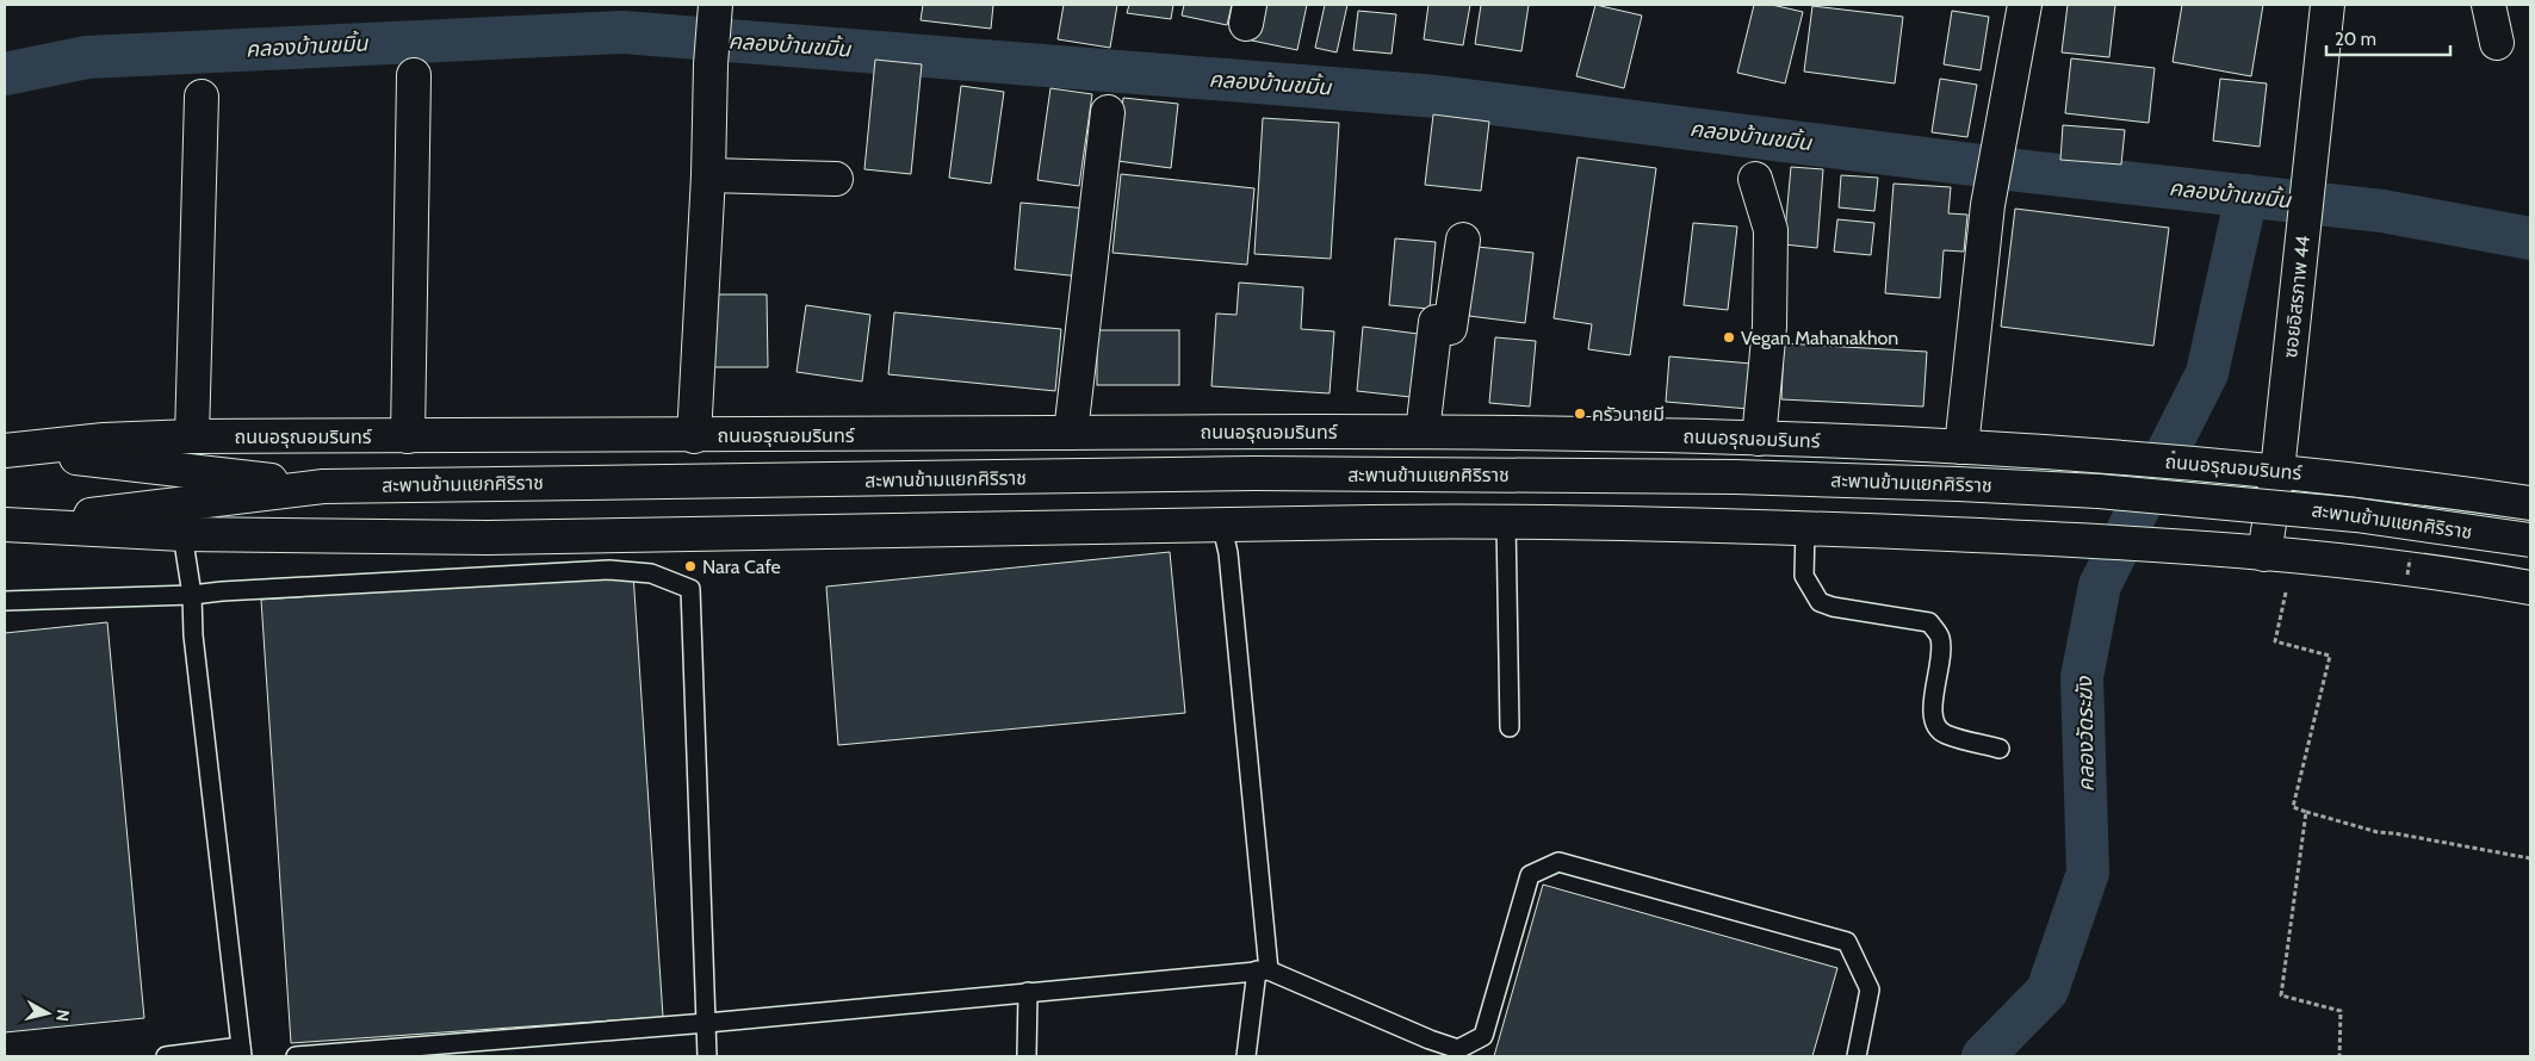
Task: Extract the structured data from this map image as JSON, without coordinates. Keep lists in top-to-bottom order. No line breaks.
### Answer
{"streets":{"main road":["ซอยอิสรภาพ 44","ถนนอรุณอมรินทร์","สะพานข้ามแยกศิริราช"]},"crossings":[["ซอยอิสรภาพ 44","ถนนอรุณอมรินทร์"],["ถนนอรุณอมรินทร์","สะพานข้ามแยกศิริราช"]],"water":["คลองบ้านขมิ้น","คลองวัดระฆัง"],"places":["Vegan Mahanakhon","ครัวนายมี","Nara Cafe"],"scale_bar":"20 m","north":"right"}
